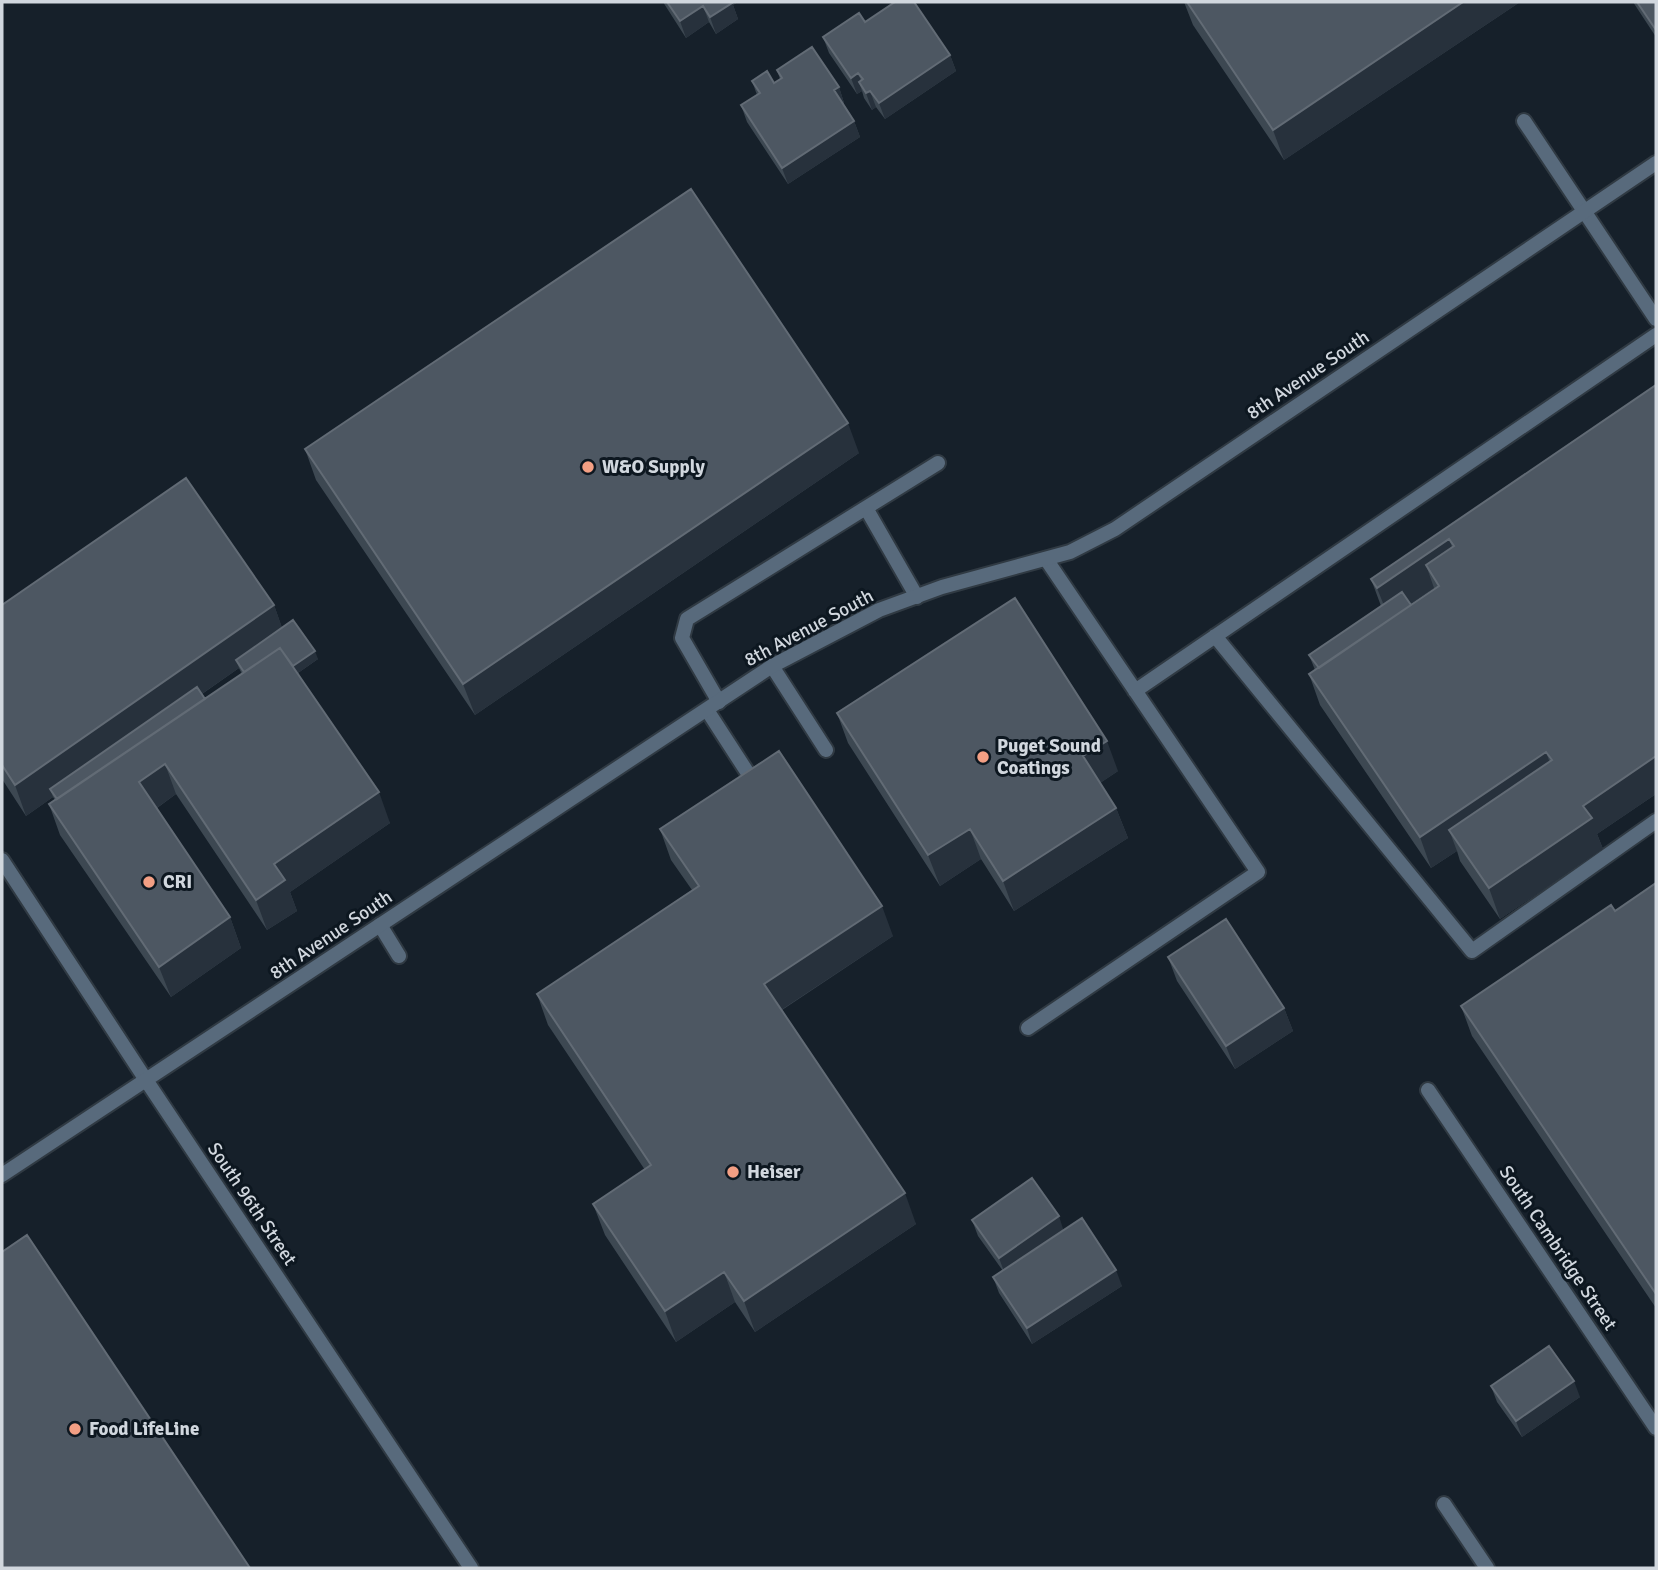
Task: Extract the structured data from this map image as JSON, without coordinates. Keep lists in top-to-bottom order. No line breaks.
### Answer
{"streets":{"street":["8th Avenue South","South 96th Street","South Cambridge Street"]},"crossings":[["8th Avenue South","South 96th Street"]],"places":["W&O Supply","Puget Sound Coatings","CRI","Heiser","Food LifeLine"]}
